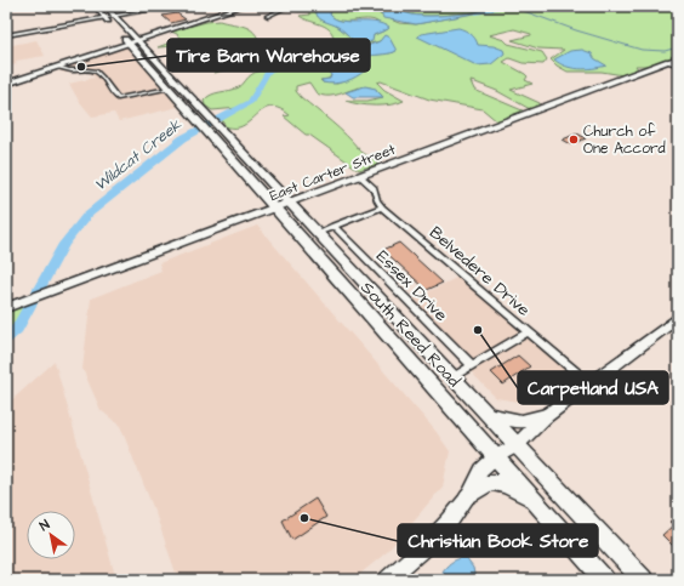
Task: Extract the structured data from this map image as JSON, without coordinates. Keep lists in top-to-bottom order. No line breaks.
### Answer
{"streets":{"main road":["South Reed Road"],"street":["East Carter Street","Belvedere Drive","Essex Drive"]},"crossings":[["East Carter Street","Belvedere Drive"],["East Carter Street","South Reed Road"]],"water":["Wildcat Creek"],"places":["Tire Barn Warehouse","Church of One Accord","Carpetland USA","Christian Book Store"],"north":"top left"}
